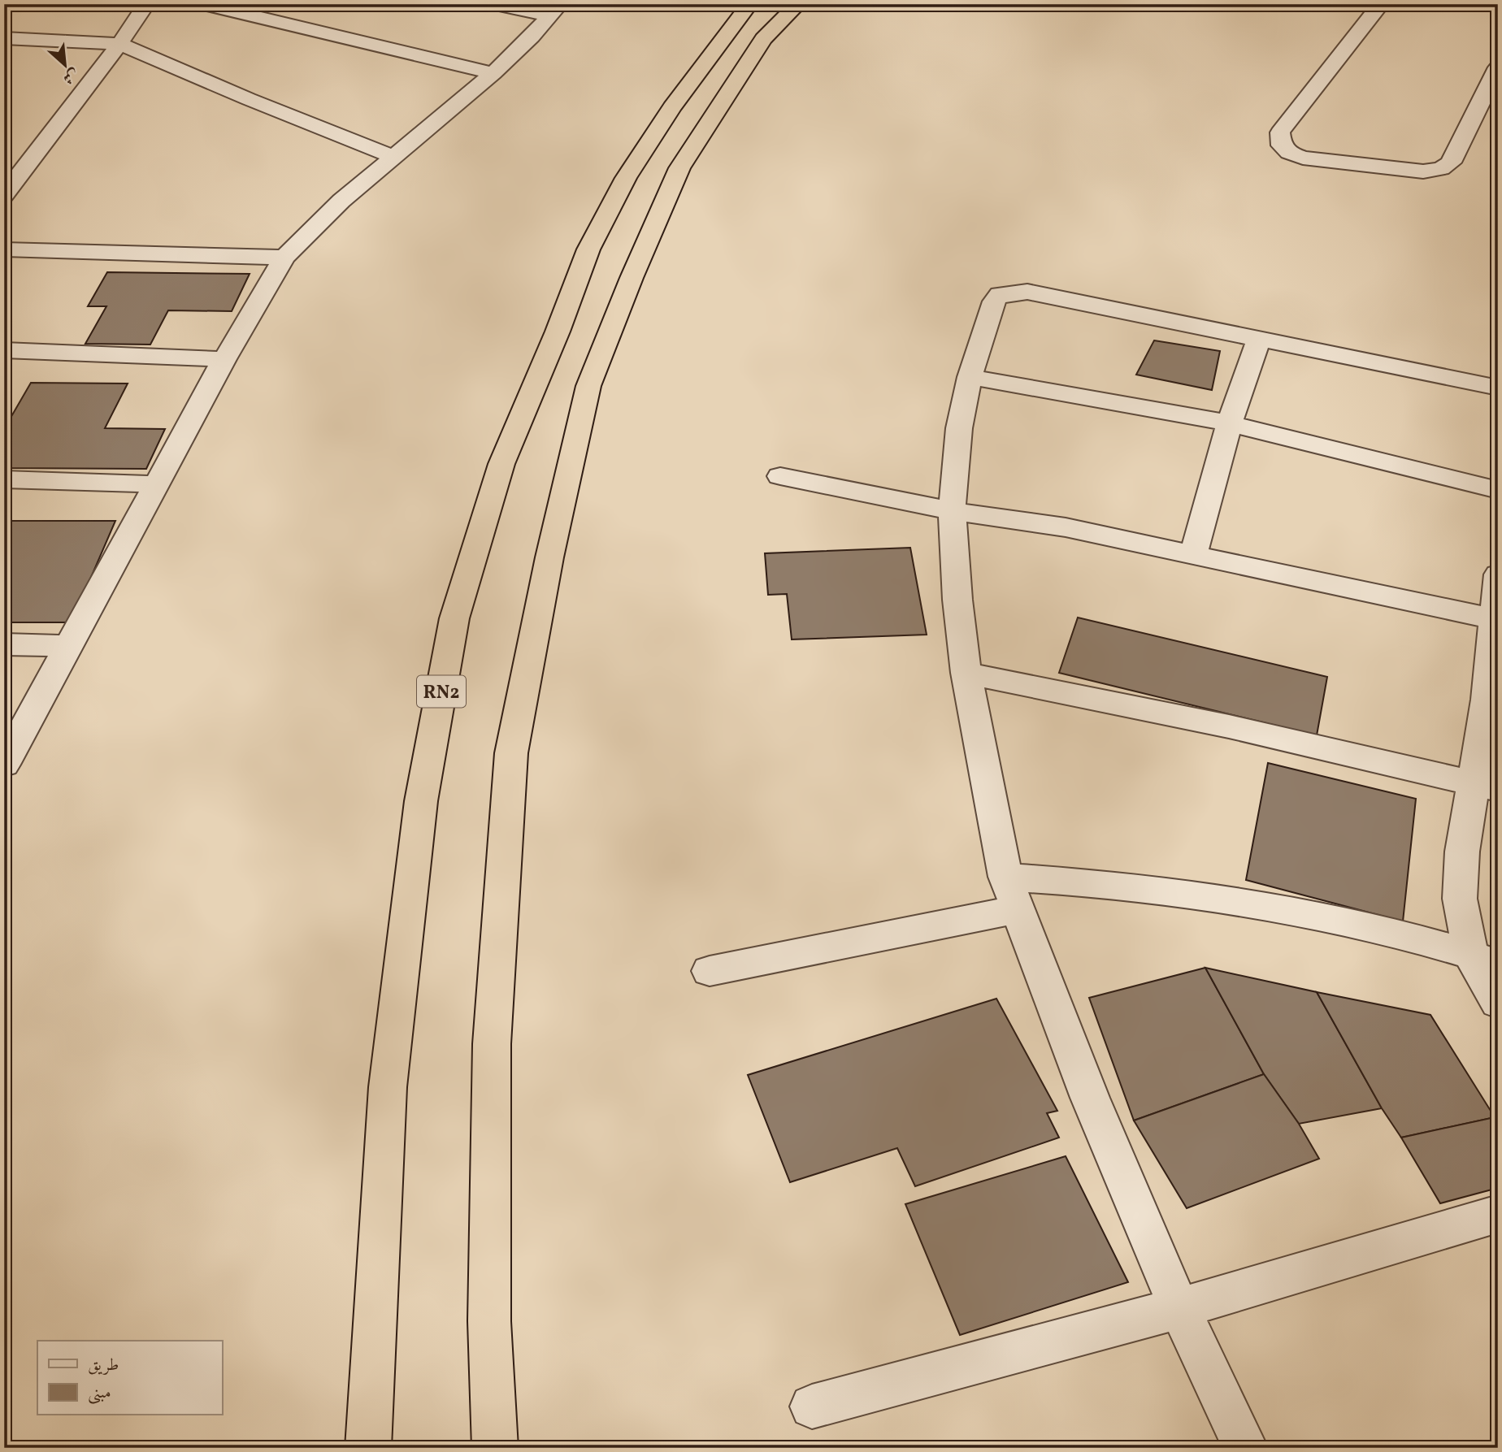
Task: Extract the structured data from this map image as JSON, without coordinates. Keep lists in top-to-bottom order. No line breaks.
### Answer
{"streets":{"highway":["RN2"]},"legend":["طريق","مبنى"],"north":"bottom right"}
